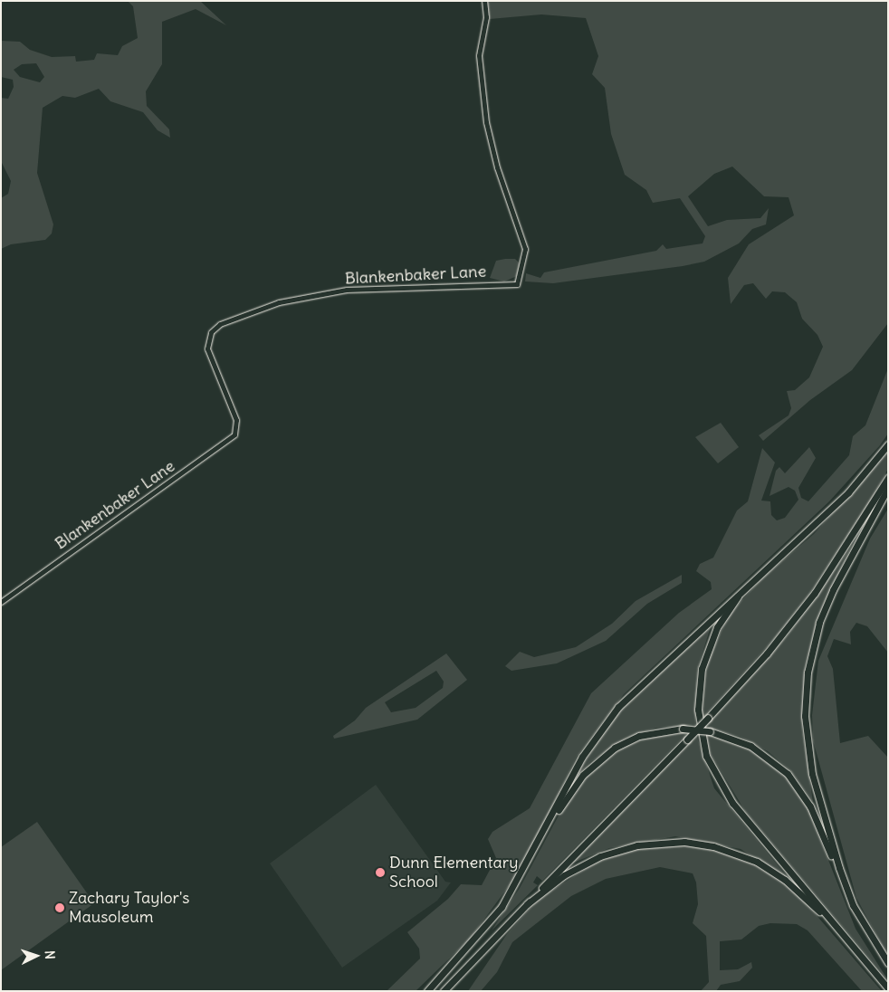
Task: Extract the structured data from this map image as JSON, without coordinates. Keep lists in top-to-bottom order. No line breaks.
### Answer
{"streets":{"street":["Blankenbaker Lane"]},"places":["Dunn Elementary School","Zachary Taylor's Mausoleum"],"north":"right"}
